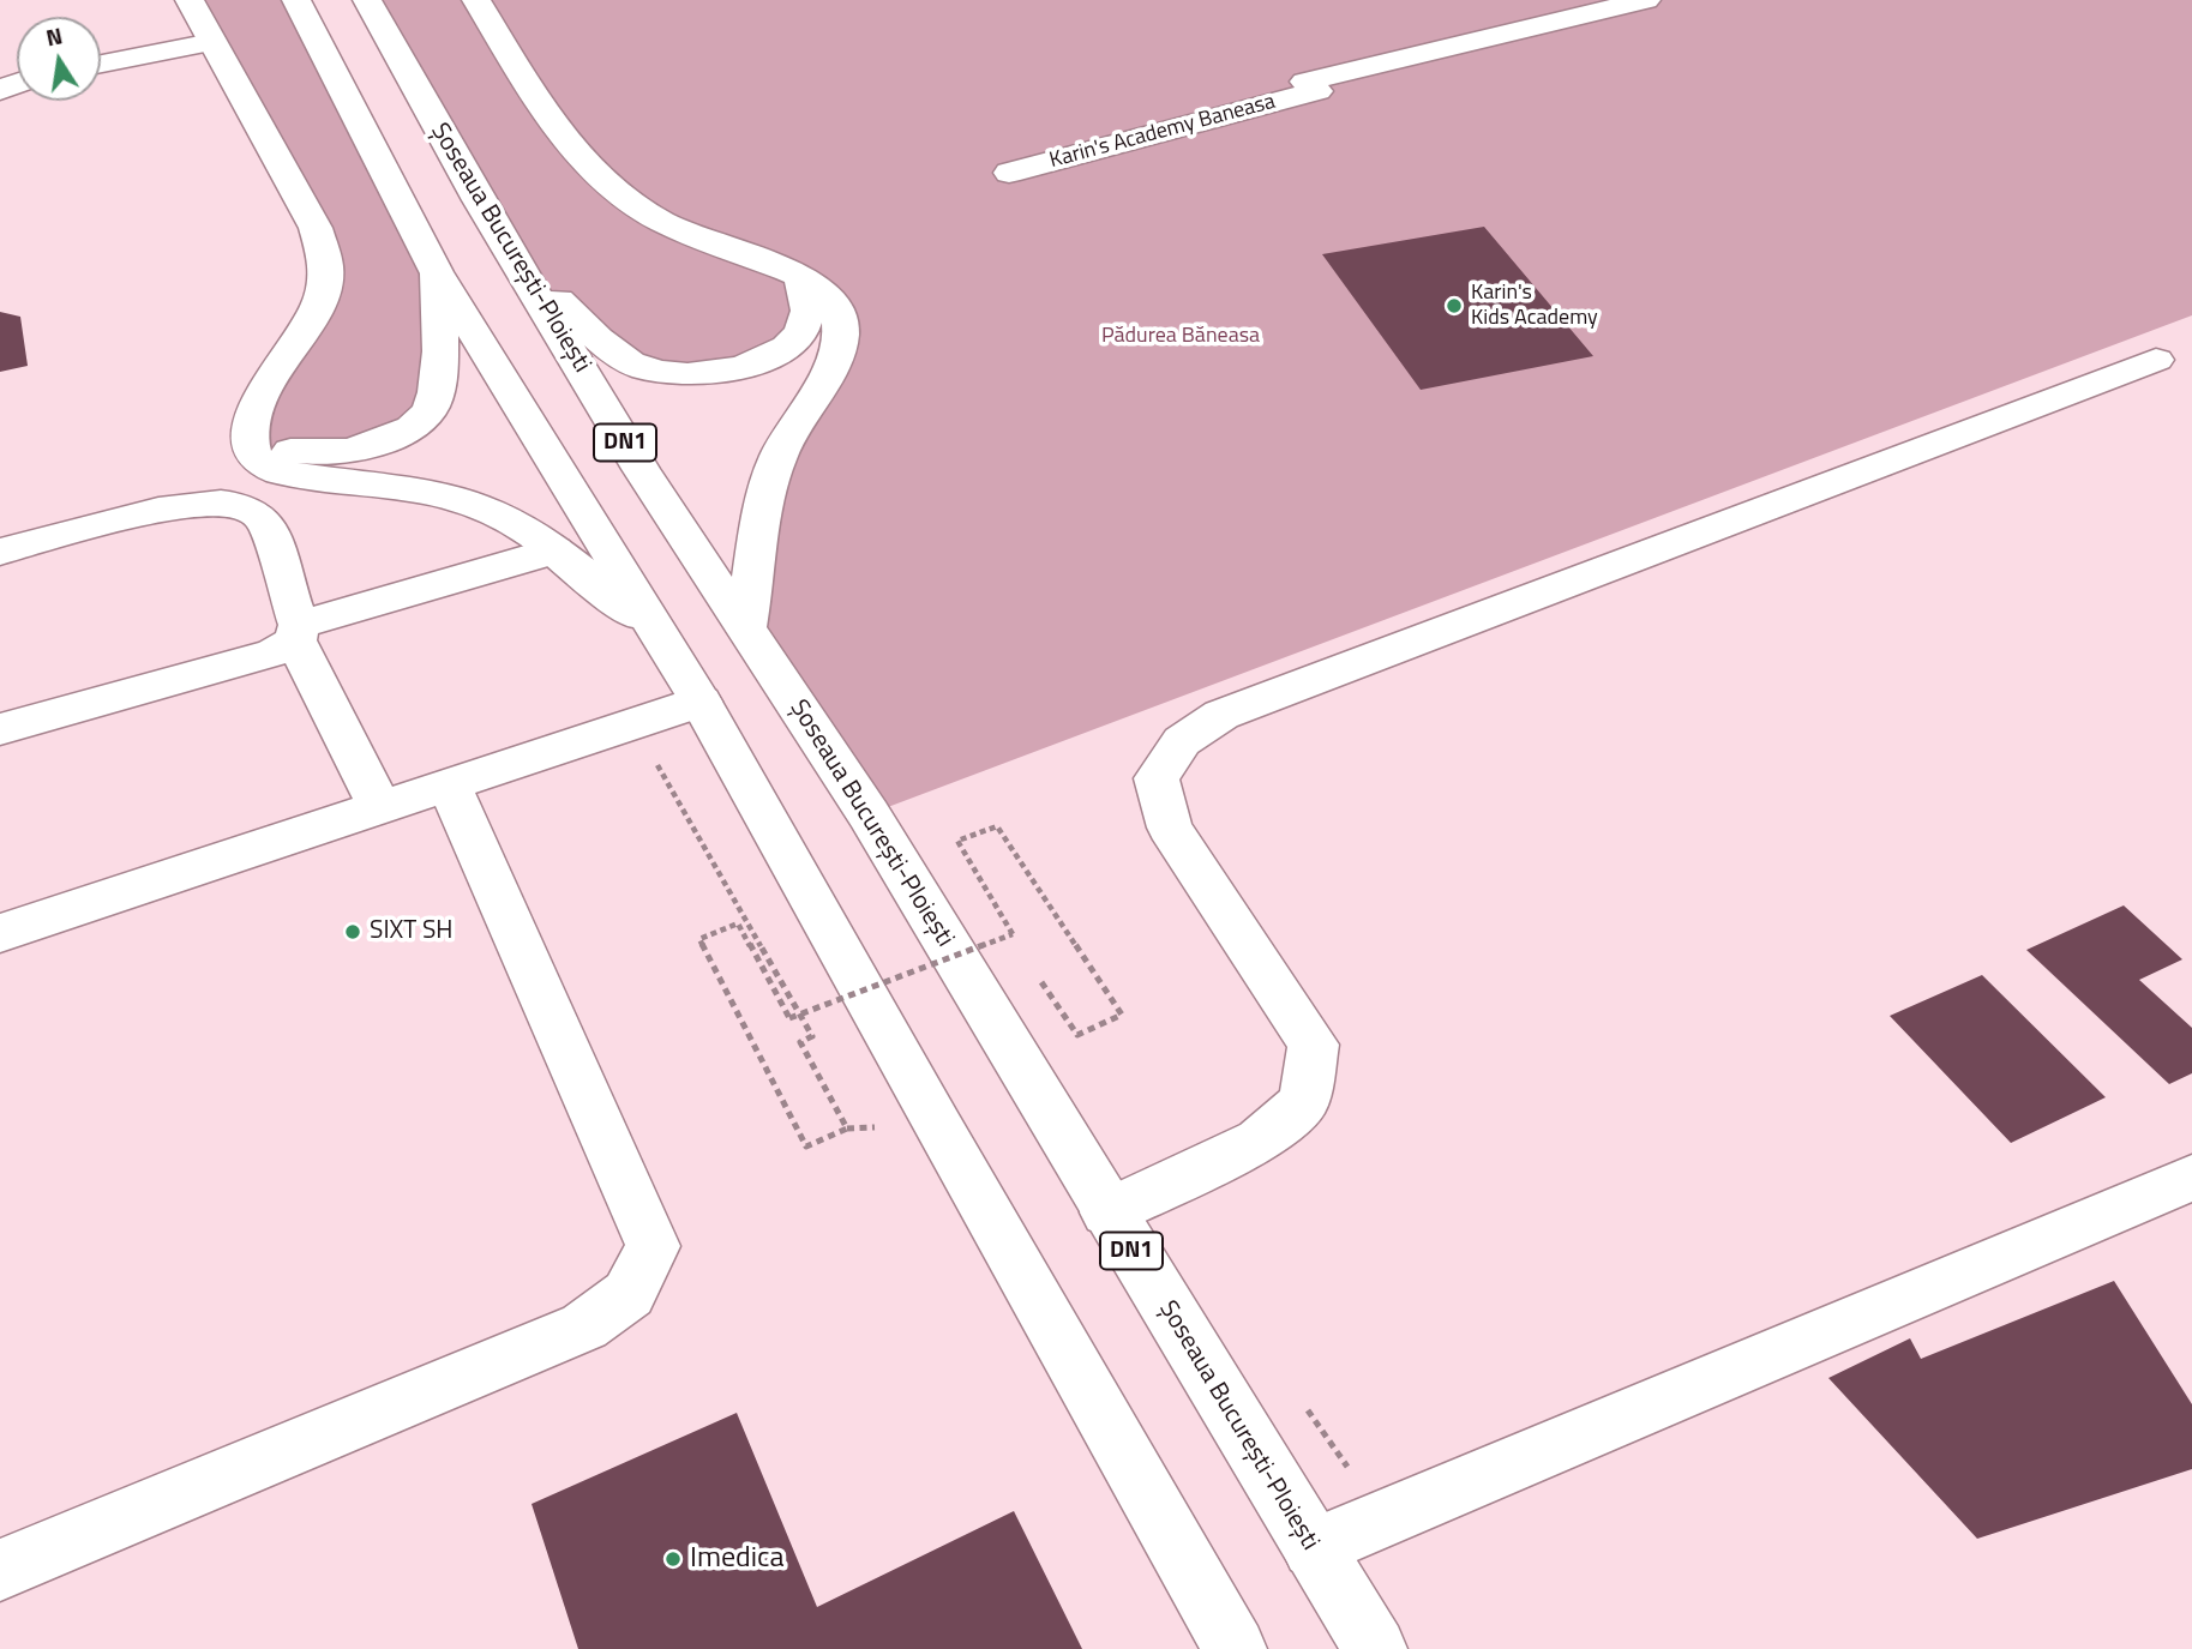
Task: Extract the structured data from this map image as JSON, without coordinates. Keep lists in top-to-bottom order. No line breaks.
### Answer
{"streets":{"main road":["Karin's Academy Baneasa","Șoseaua București-Ploiești","DN1"]},"parks":["Pădurea Băneasa"],"places":["Karin's Kids Academy","SIXT SH","Imedica"],"north":"top"}
